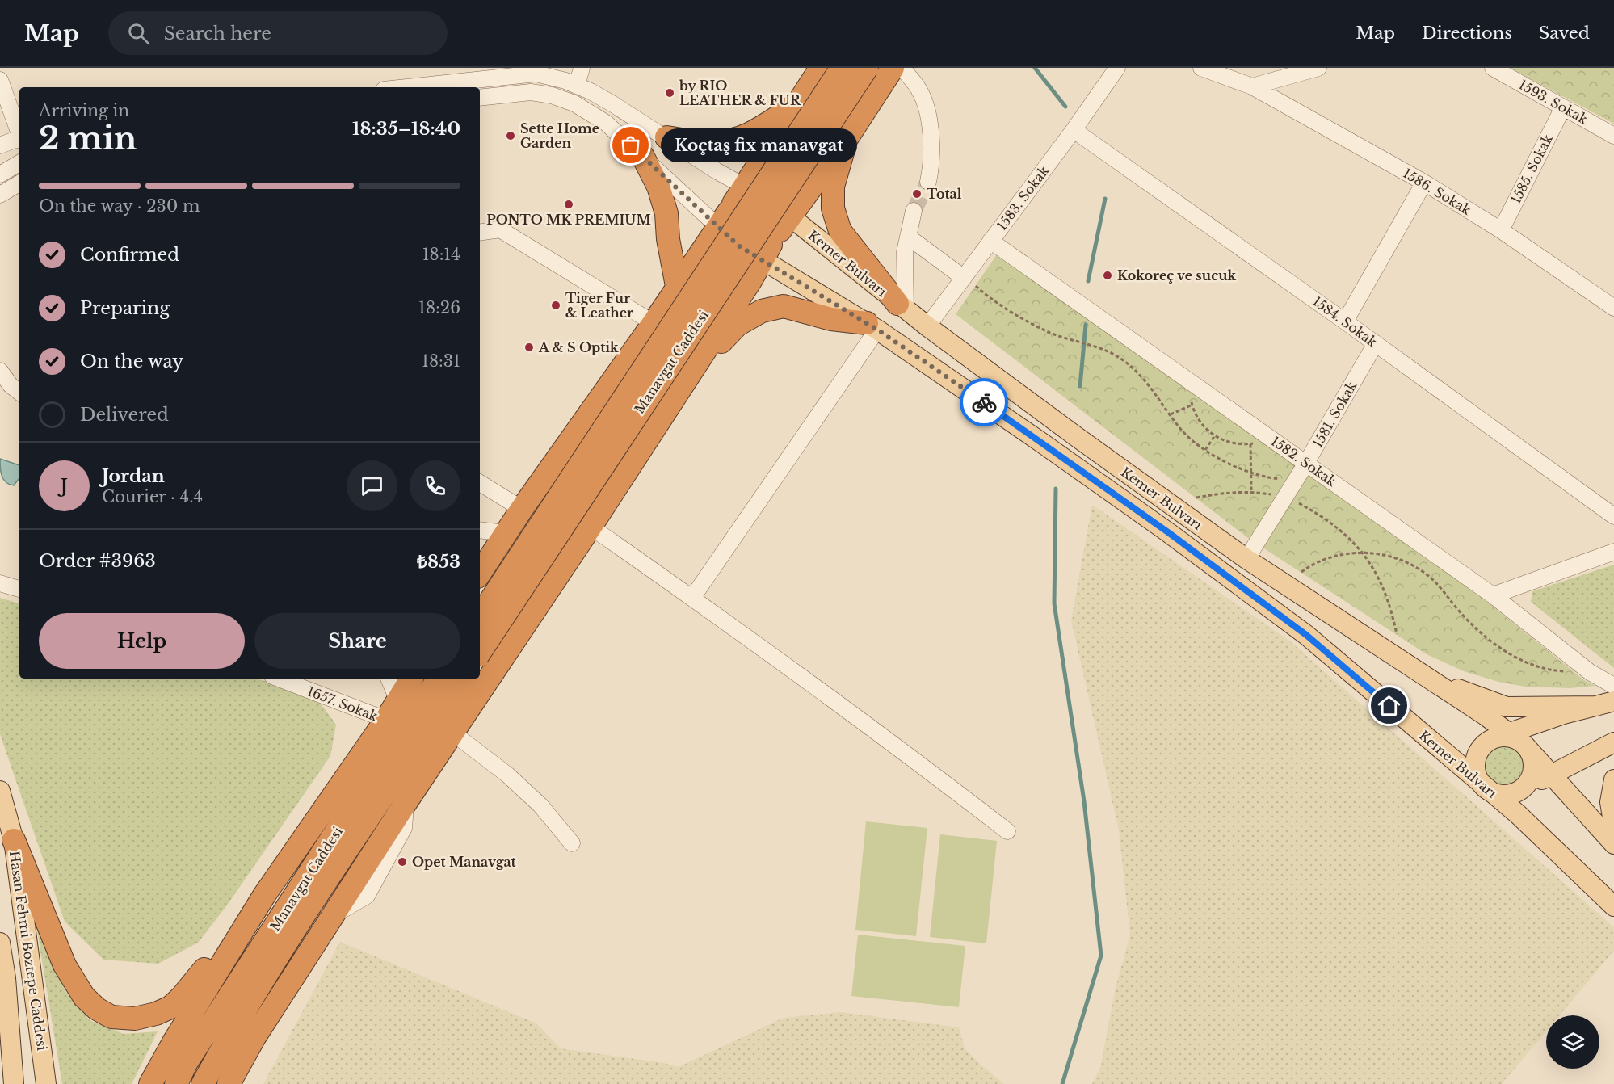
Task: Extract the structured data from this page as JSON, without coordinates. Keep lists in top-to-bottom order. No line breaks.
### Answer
{"streets":{"highway":["Manavgat Caddesi"],"main road":["Kemer Bulvarı","Hasan Fehmi Boztepe Caddesi"],"street":["1593. Sokak","1585. Sokak","1586. Sokak","1583. Sokak","1584. Sokak","1581. Sokak","1582. Sokak","1657. Sokak"]},"crossings":[["1593. Sokak","1585. Sokak"],["1585. Sokak","1586. Sokak"],["1583. Sokak","Kemer Bulvarı"],["1583. Sokak","1584. Sokak"],["1583. Sokak","1582. Sokak"],["Kemer Bulvarı","1581. Sokak"],["1584. Sokak","1581. Sokak"],["1581. Sokak","1582. Sokak"]],"places":["by RIO LEATHER & FUR","Sette Home Garden","Koçtaş fix manavgat","Total","PONTO MK PREMIUM","Kokoreç ve sucuk","Tiger Fur & Leather","A & S Optik","Opet Manavgat"],"page":{"header":"Map","search":"Search here","nav":["Map","Directions","Saved"],"heading":["2 min","Arriving in","18:35–18:40"],"panel":["Jordan","Courier · 4.4","Order #3963","₺853"],"bubble":"Koçtaş fix manavgat","bar":"On the way · 230 m","list":[["Confirmed","18:14"],["Preparing","18:26"],["On the way","18:31"],"Delivered"],"round":"J","buttons":["Help","Share"]}}
